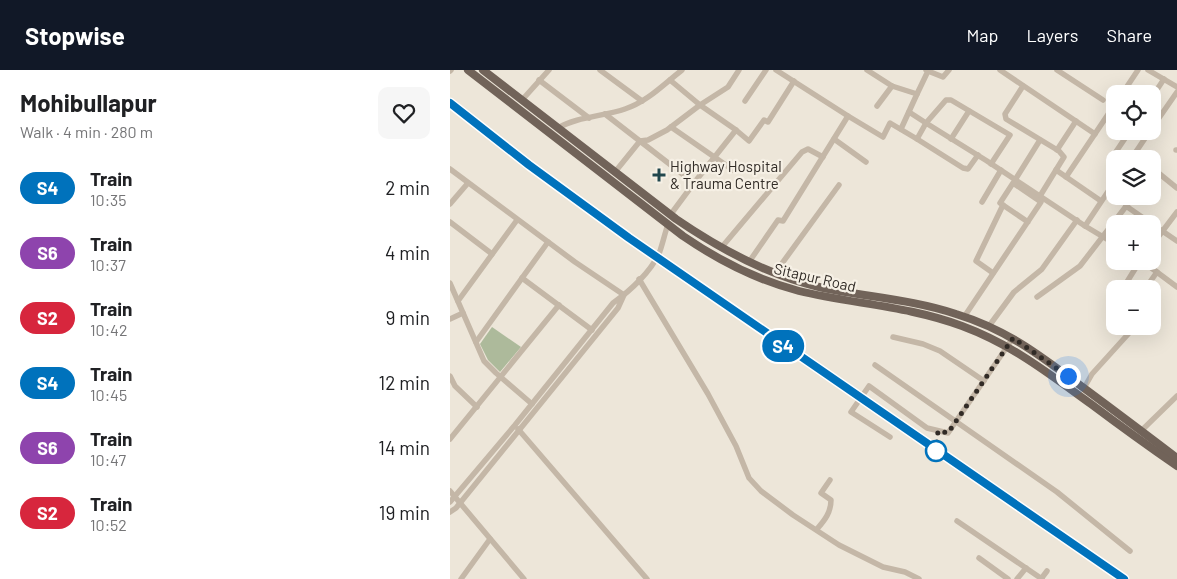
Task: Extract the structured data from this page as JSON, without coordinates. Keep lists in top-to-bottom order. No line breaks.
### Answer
{"streets":{"main road":["Sitapur Road"]},"places":{"health":["Highway Hospital & Trauma Centre"]},"page":{"header":"Stopwise","nav":["Map","Layers","Share"],"heading":["Mohibullapur","Walk · 4 min · 280 m"],"on_map":"S4","map_buttons":["+","−"],"list":[{"mark":"S4","name":"Train","note":"10:35","value":"2 min"},{"mark":"S6","name":"Train","note":"10:37","value":"4 min"},{"mark":"S2","name":"Train","note":"10:42","value":"9 min"},{"mark":"S4","name":"Train","note":"10:45","value":"12 min"},{"mark":"S6","name":"Train","note":"10:47","value":"14 min"},{"mark":"S2","name":"Train","note":"10:52","value":"19 min"}]}}
